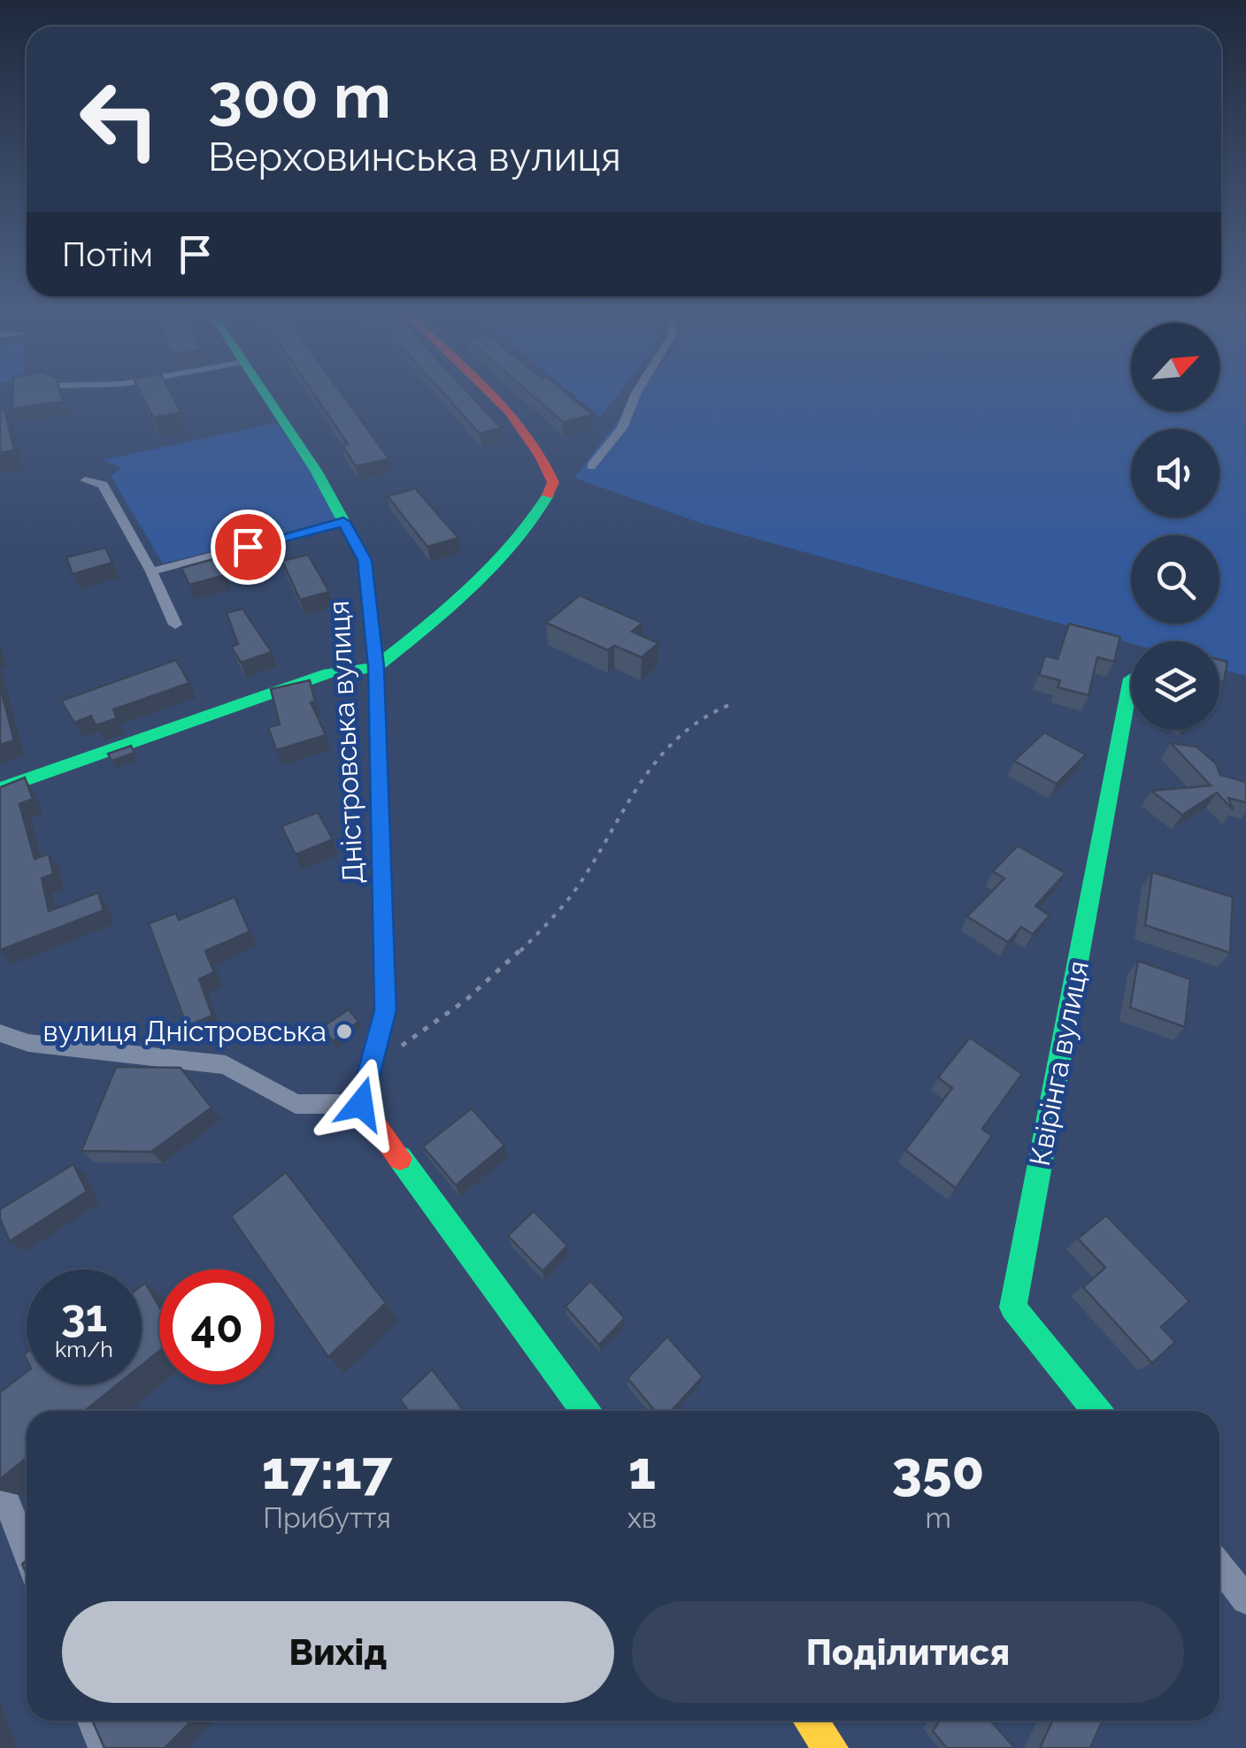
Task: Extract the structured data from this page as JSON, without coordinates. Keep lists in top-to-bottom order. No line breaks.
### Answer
{"streets":{"street":["Дністровська вулиця","Квірінга вулиця"]},"places":["вулиця Дністровська"],"north":"top right","page":{"turn":["300 m","Верховинська вулиця"],"then":"Потім","speed":"31 km/h","limit":"40","eta":["17:17","Прибуття","1","хв","350","m"],"buttons":["Вихід","Поділитися"]}}
